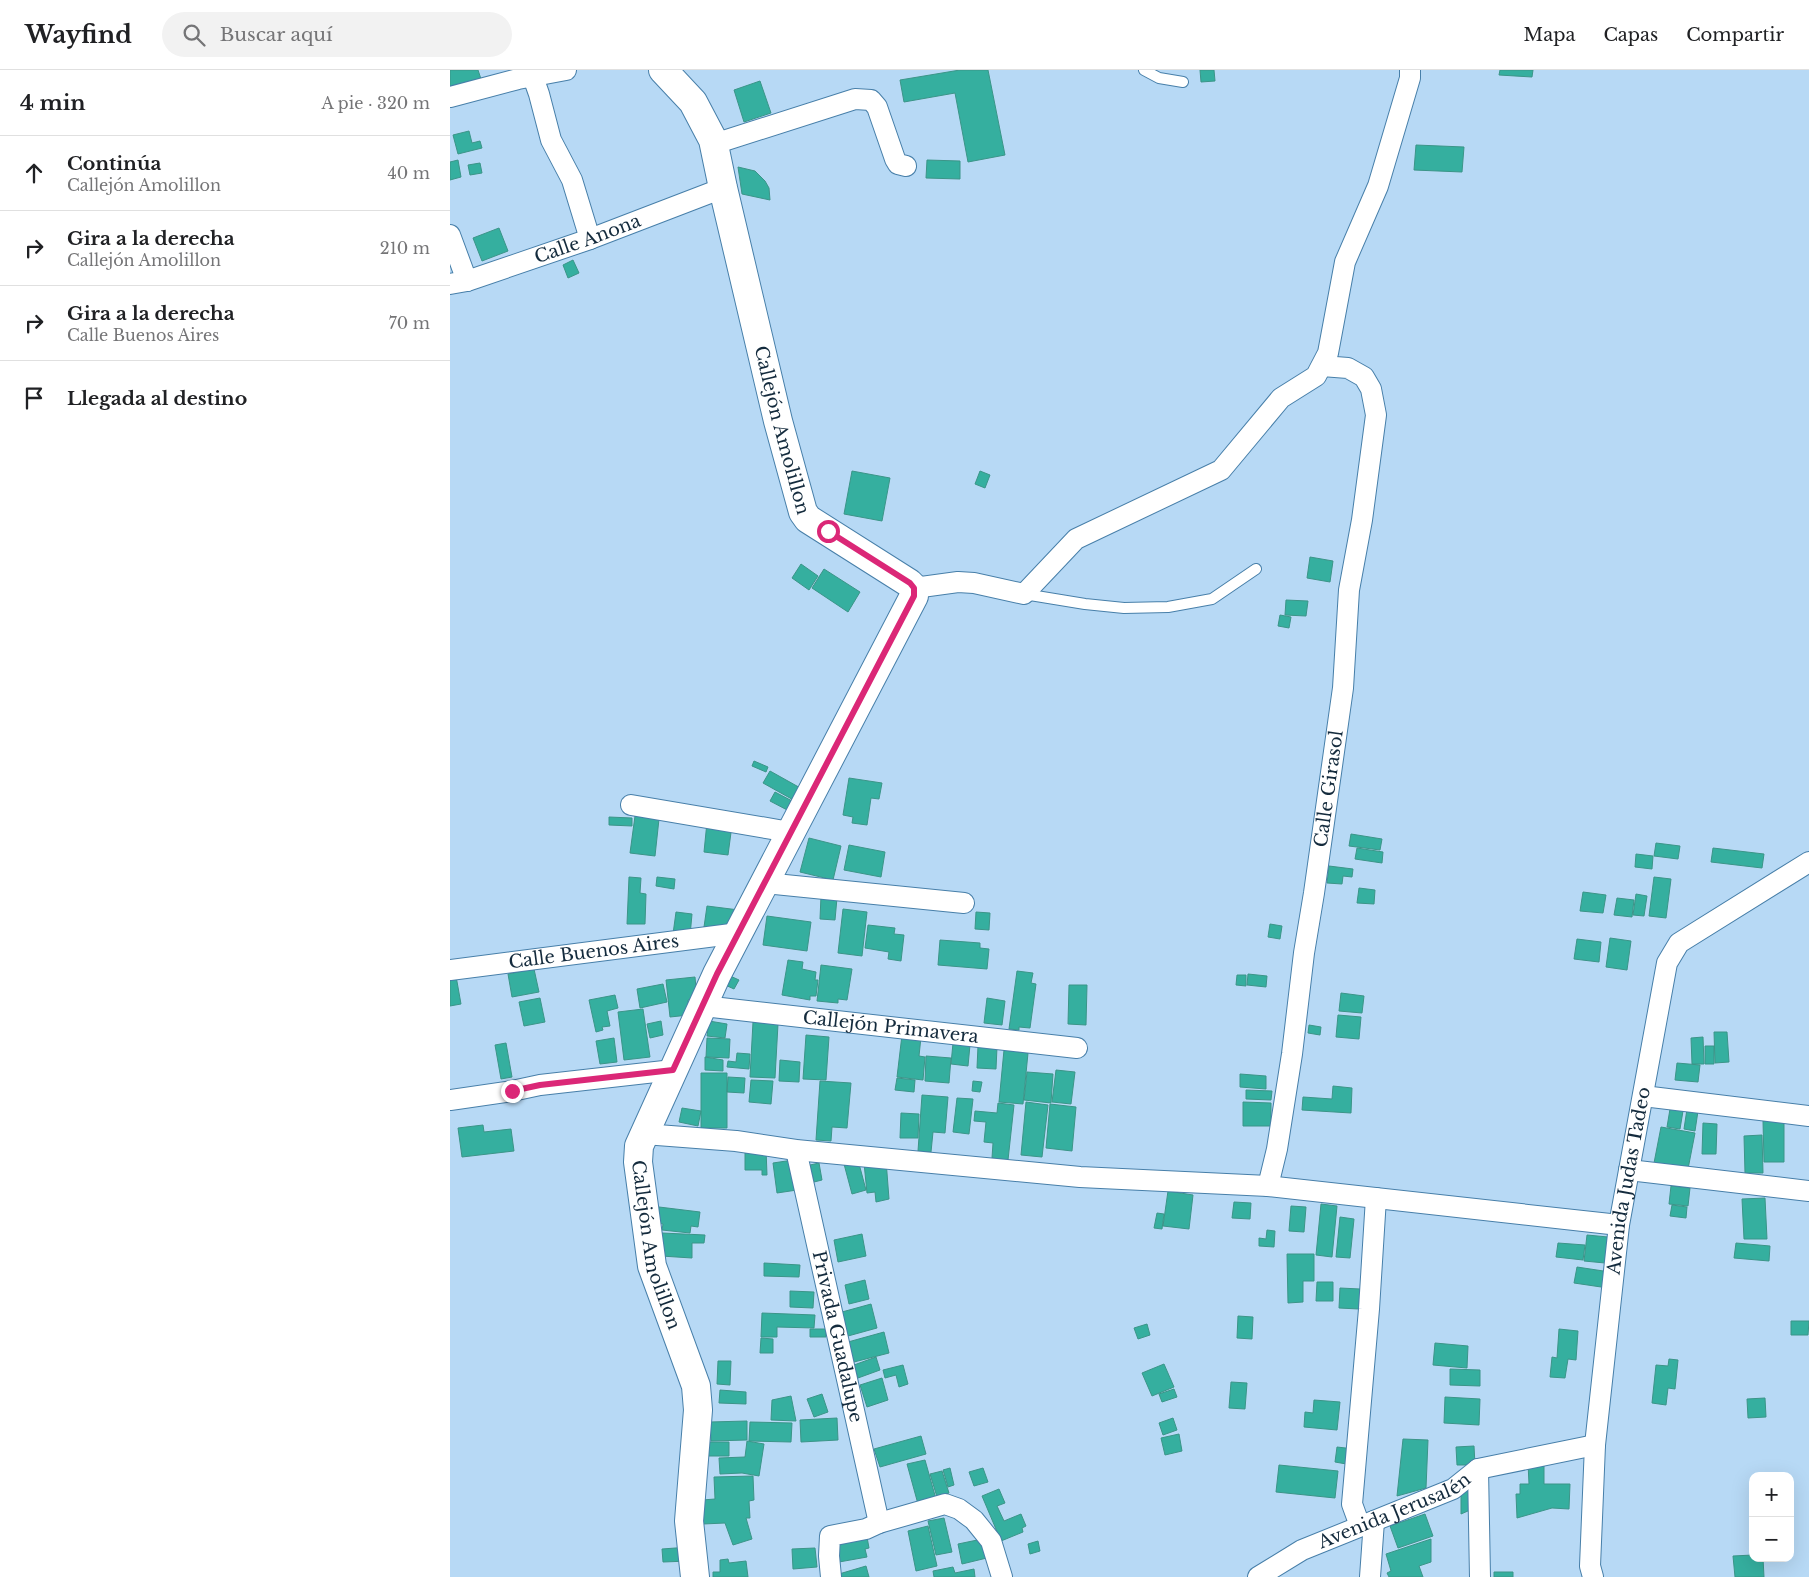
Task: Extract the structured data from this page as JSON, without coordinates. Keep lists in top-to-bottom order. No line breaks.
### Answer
{"streets":{"street":["Calle Anona","Callejón Amolillon","Calle Girasol","Calle Buenos Aires","Callejón Primavera","Avenida Judas Tadeo","Privada Guadalupe","Avenida Jerusalén"]},"crossings":[["Calle Anona","Callejón Amolillon"],["Callejón Amolillon","Calle Buenos Aires"],["Callejón Amolillon","Callejón Primavera"],["Avenida Judas Tadeo","Avenida Jerusalén"]],"page":{"header":"Wayfind","search":"Buscar aquí","nav":["Mapa","Capas","Compartir"],"heading":["4 min","A pie · 320 m"],"list":[["Continúa","Callejón Amolillon","40 m"],["Gira a la derecha","Callejón Amolillon","210 m"],["Gira a la derecha","Calle Buenos Aires","70 m"],"Llegada al destino"],"map_buttons":["+","−"]}}
